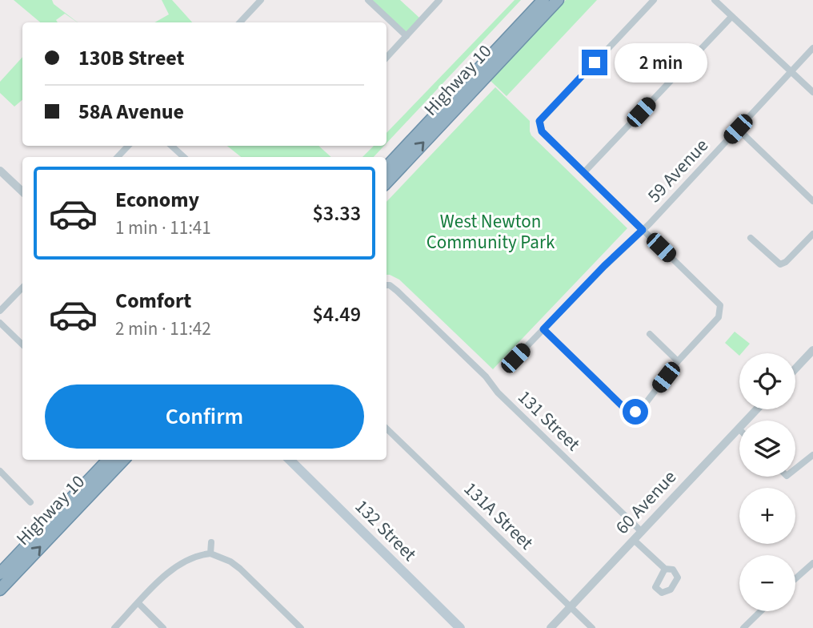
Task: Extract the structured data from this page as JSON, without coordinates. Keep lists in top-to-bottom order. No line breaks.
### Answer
{"streets":{"highway":["Highway 10"],"main road":["132 Street"],"street":["59 Avenue","131 Street","60 Avenue","131A Street"]},"crossings":[["131 Street","60 Avenue"],["60 Avenue","131A Street"]],"parks":["West Newton Community Park"],"page":{"banner":["130B Street","58A Avenue"],"bubble":"2 min","list":[{"name":"Economy","note":"1 min · 11:41","value":"$3.33"},{"name":"Comfort","note":"2 min · 11:42","value":"$4.49"}],"map_buttons":["+","−"],"buttons":"Confirm"}}
